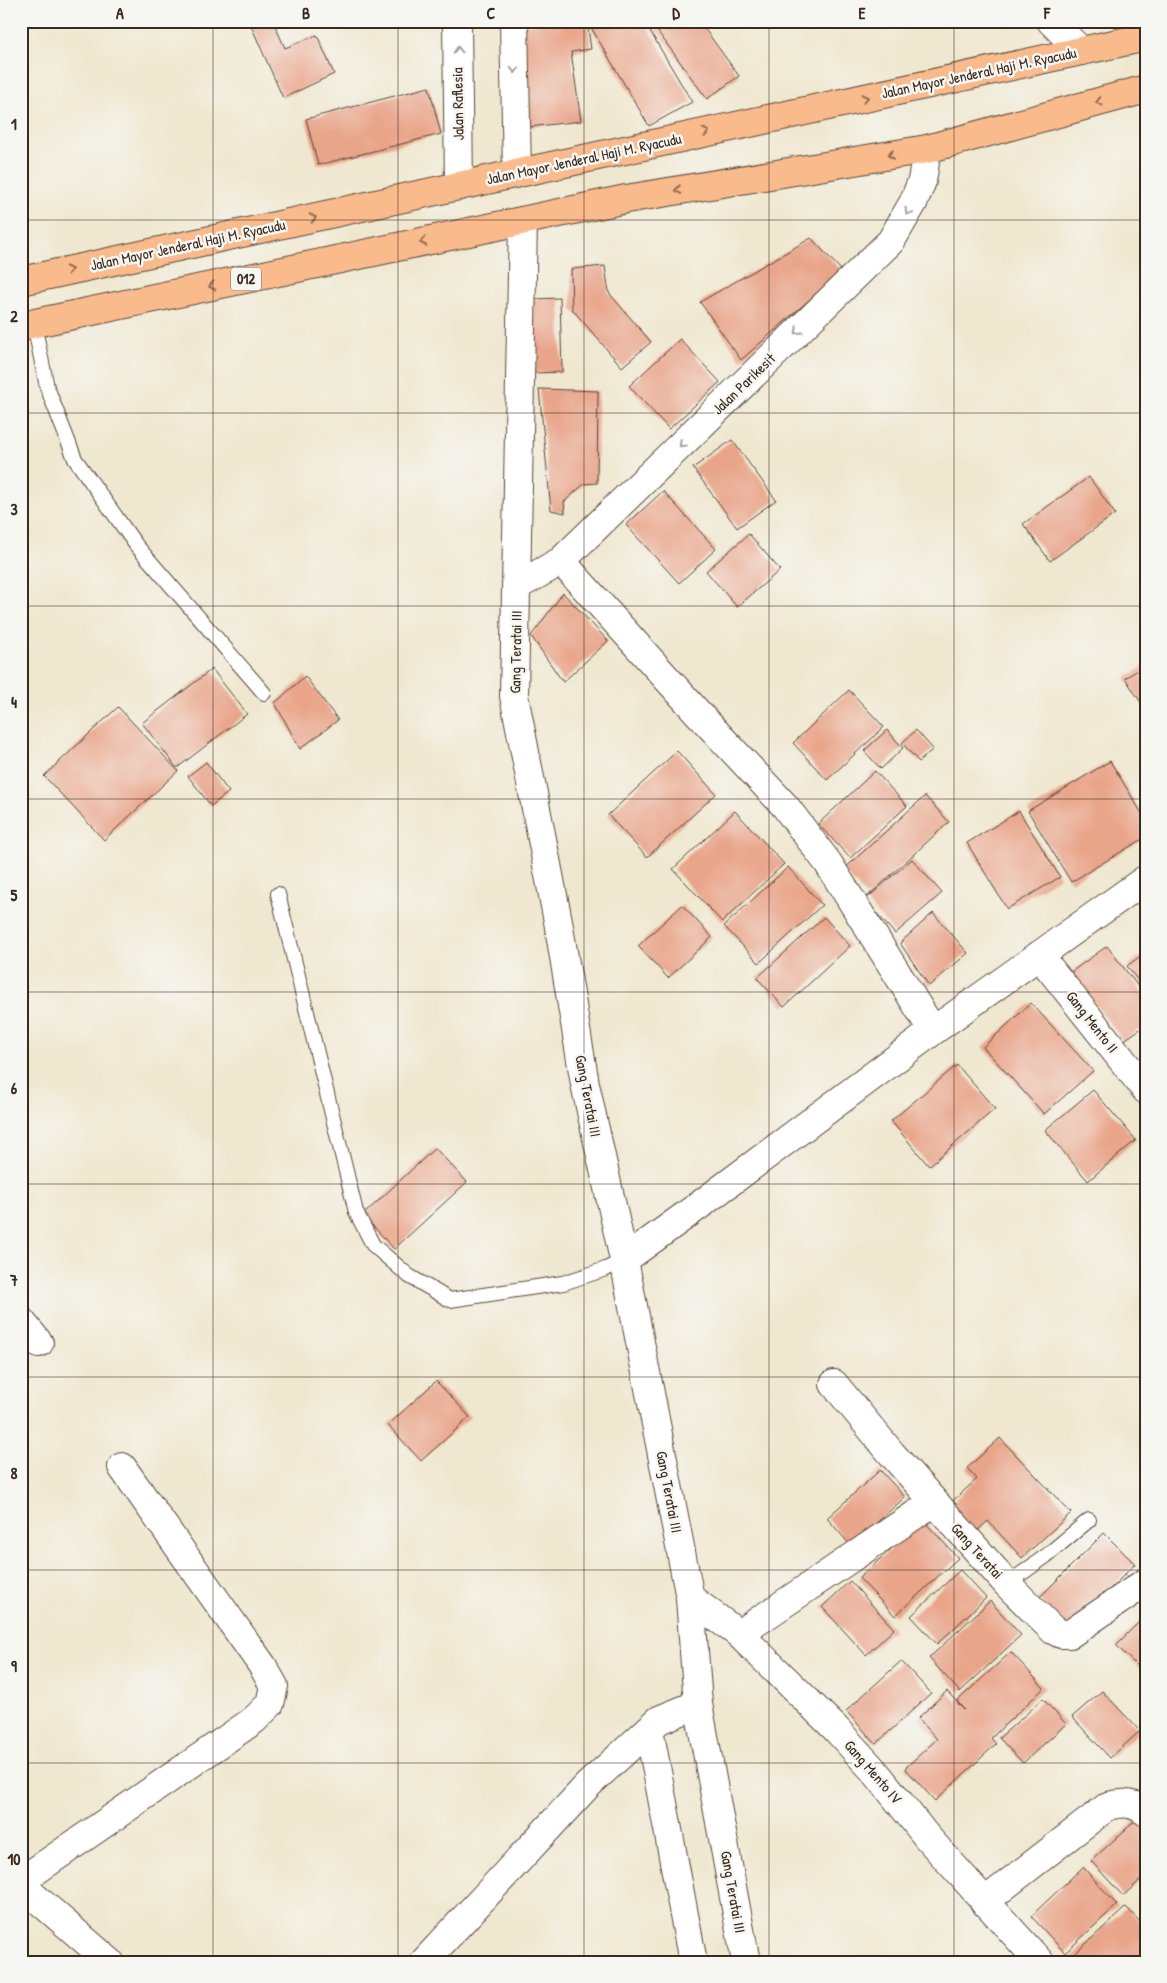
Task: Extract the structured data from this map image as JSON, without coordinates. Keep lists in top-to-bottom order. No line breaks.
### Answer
{"streets":{"main road":["Jalan Mayor Jenderal Haji M. Ryacudu","012"],"street":["Jalan Raflesia","Jalan Parikesit","Gang Teratai III","Gang Mento II","Gang Teratai","Gang Mento IV"]},"crossings":[["Jalan Mayor Jenderal Haji M. Ryacudu","Jalan Raflesia"],["012","Gang Teratai III"],["Jalan Parikesit","Gang Teratai III"],["Gang Teratai III","Gang Mento IV"]],"one_way":["Jalan Parikesit"],"grid":{"columns":["A","B","C","D","E","F"],"rows":["1","2","3","4","5","6","7","8","9","10"]}}
